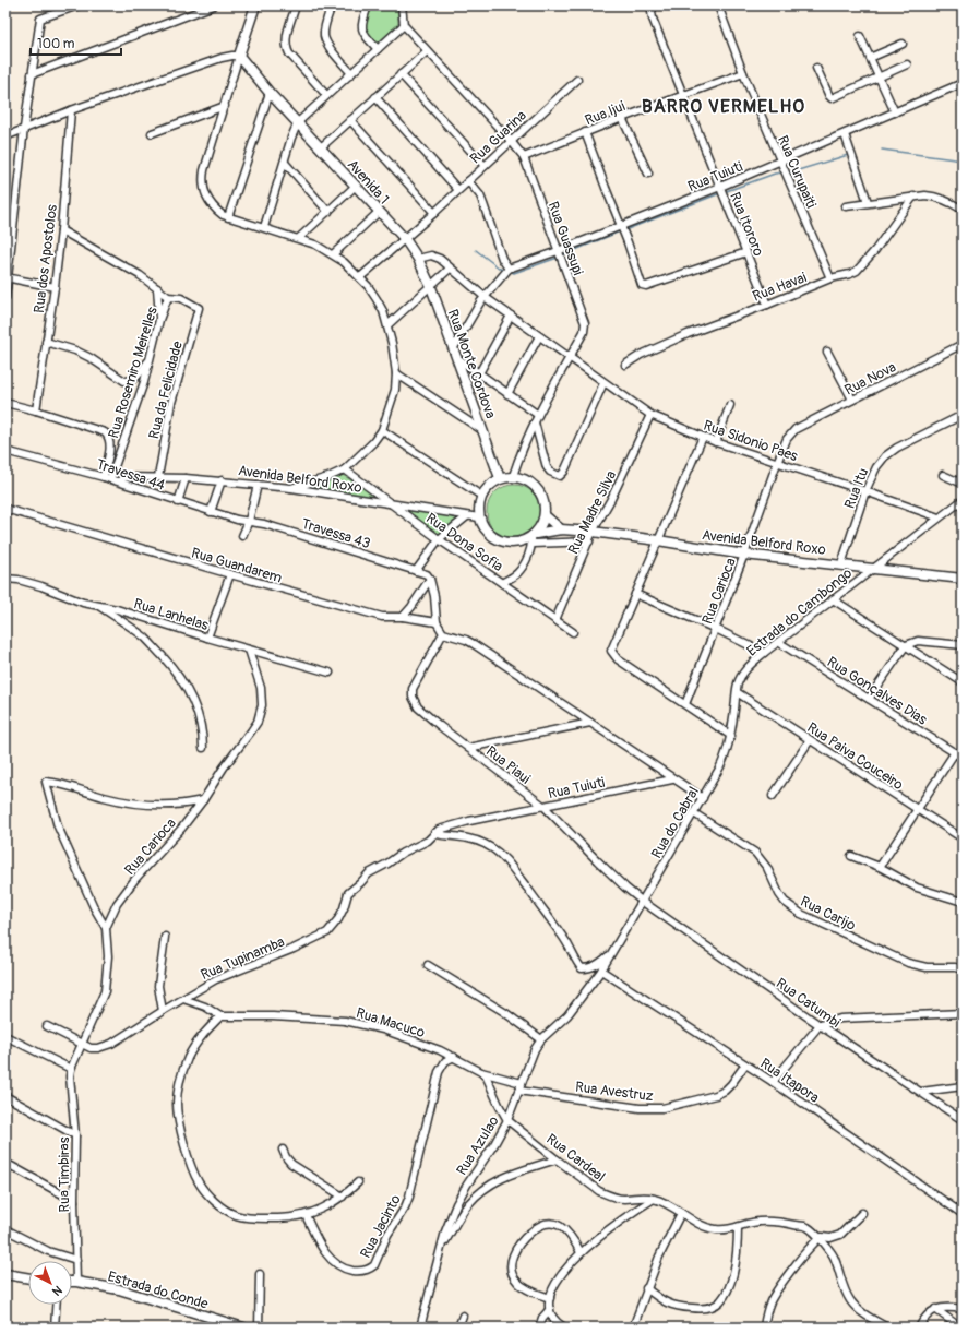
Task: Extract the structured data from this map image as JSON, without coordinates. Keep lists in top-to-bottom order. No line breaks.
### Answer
{"streets":{"street":["Rua Ijui","Rua Guarina","Rua Curupaiti","Rua Tuiuti","Avenida 1","Rua Itororo","Rua Guassupi","Rua dos Apostolos","Rua Havai","Rua Monte Cordova","Rua Rosemiro Meirelles","Rua Nova","Rua da Felicidade","Rua Sidonio Paes","Travessa 44","Avenida Belford Roxo","Rua Itu","Rua Madre Silva","Travessa 43","Rua Dona Sofia","Rua Guandarem","Rua Carioca","Estrada do Cambongo","Rua Lanhelas","Rua Gonçalves Dias","Rua Paiva Couceiro","Rua Piaui","Rua do Cabral","Rua Carijo","Rua Tupinamba","Rua Catumbi","Rua Macuco","Rua Itapora","Rua Avestruz","Rua Azulao","Rua Cardeal","Rua Timbiras","Rua Jacinto","Estrada do Conde"]},"crossings":[["Rua Ijui","Rua Curupaiti"],["Rua Ijui","Rua Itororo"],["Rua Ijui","Rua Guassupi"],["Rua Guarina","Rua Tuiuti"],["Rua Guarina","Rua Guassupi"],["Rua Curupaiti","Rua Tuiuti"],["Rua Curupaiti","Rua Havai"],["Rua Tuiuti","Rua Itororo"],["Rua Tuiuti","Rua Guassupi"],["Rua Tuiuti","Rua Piaui"],["Rua Tuiuti","Rua Tupinamba"],["Avenida 1","Rua Monte Cordova"],["Avenida 1","Rua Sidonio Paes"],["Rua Itororo","Rua Havai"],["Rua Guassupi","Rua Sidonio Paes"],["Rua Monte Cordova","Rua Sidonio Paes"],["Rua Monte Cordova","Avenida Belford Roxo"],["Rua Rosemiro Meirelles","Rua da Felicidade"],["Rua Rosemiro Meirelles","Travessa 44"],["Rua Nova","Rua Carioca"],["Rua da Felicidade","Avenida Belford Roxo"],["Rua Sidonio Paes","Rua Itu"],["Rua Sidonio Paes","Rua Madre Silva"],["Rua Sidonio Paes","Rua Carioca"],["Rua Sidonio Paes","Estrada do Cambongo"],["Travessa 44","Avenida Belford Roxo"],["Travessa 44","Travessa 43"],["Avenida Belford Roxo","Rua Itu"],["Avenida Belford Roxo","Rua Madre Silva"],["Avenida Belford Roxo","Rua Dona Sofia"],["Avenida Belford Roxo","Rua Carioca"],["Avenida Belford Roxo","Estrada do Cambongo"],["Rua Madre Silva","Rua Dona Sofia"],["Rua Carioca","Rua Lanhelas"],["Rua Carioca","Rua Tupinamba"],["Rua Carioca","Rua Timbiras"],["Estrada do Cambongo","Rua Gonçalves Dias"],["Estrada do Cambongo","Rua do Cabral"],["Rua Paiva Couceiro","Rua do Cabral"],["Rua Piaui","Rua do Cabral"],["Rua Piaui","Rua Catumbi"],["Rua do Cabral","Rua Carijo"],["Rua do Cabral","Rua Catumbi"],["Rua do Cabral","Rua Itapora"],["Rua do Cabral","Rua Azulao"],["Rua Macuco","Rua Azulao"],["Rua Macuco","Rua Cardeal"],["Rua Macuco","Rua Jacinto"],["Rua Itapora","Rua Avestruz"],["Rua Itapora","Rua Azulao"],["Rua Avestruz","Rua Azulao"],["Rua Azulao","Rua Cardeal"],["Rua Timbiras","Estrada do Conde"]],"districts":["BARRO VERMELHO"],"scale_bar":"100 m","north":"bottom right"}
